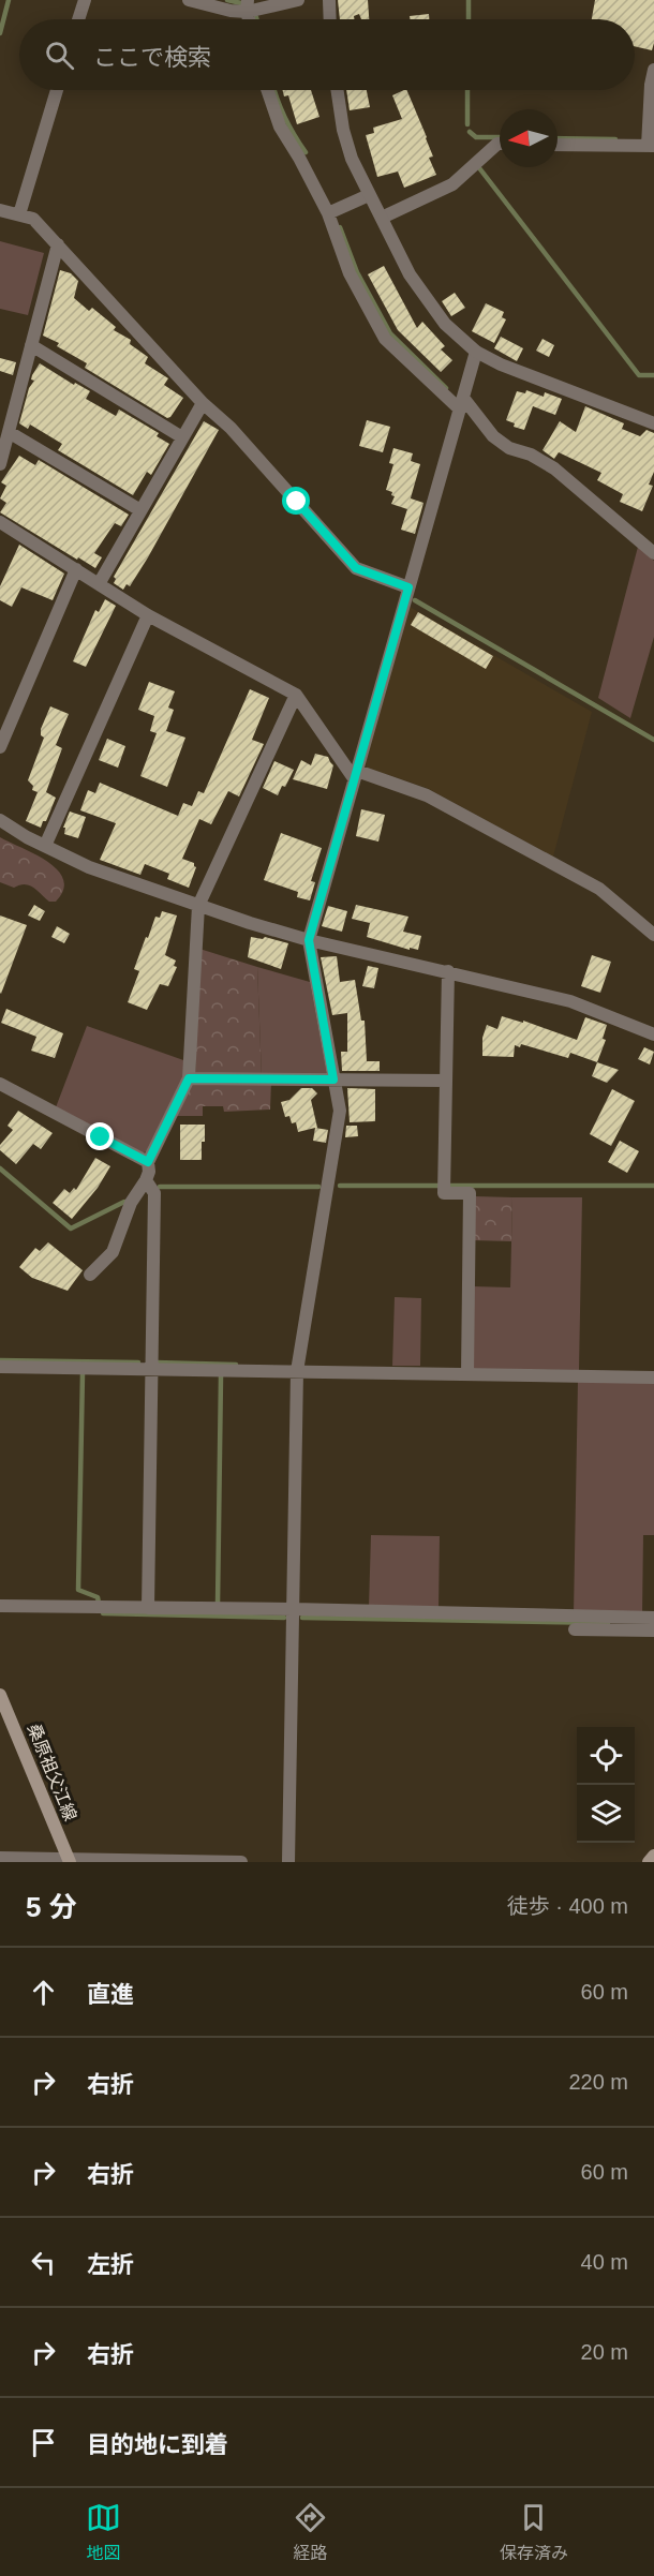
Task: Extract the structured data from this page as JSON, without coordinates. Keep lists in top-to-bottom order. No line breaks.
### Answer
{"streets":{"main road":["桑原祖父江線"]},"north":"left","page":{"search":"ここで検索","heading":["5 分","徒歩 · 400 m"],"list":[["直進","60 m"],["右折","220 m"],["右折","60 m"],["左折","40 m"],["右折","20 m"],"目的地に到着"],"nav":["地図","経路","保存済み"]}}
